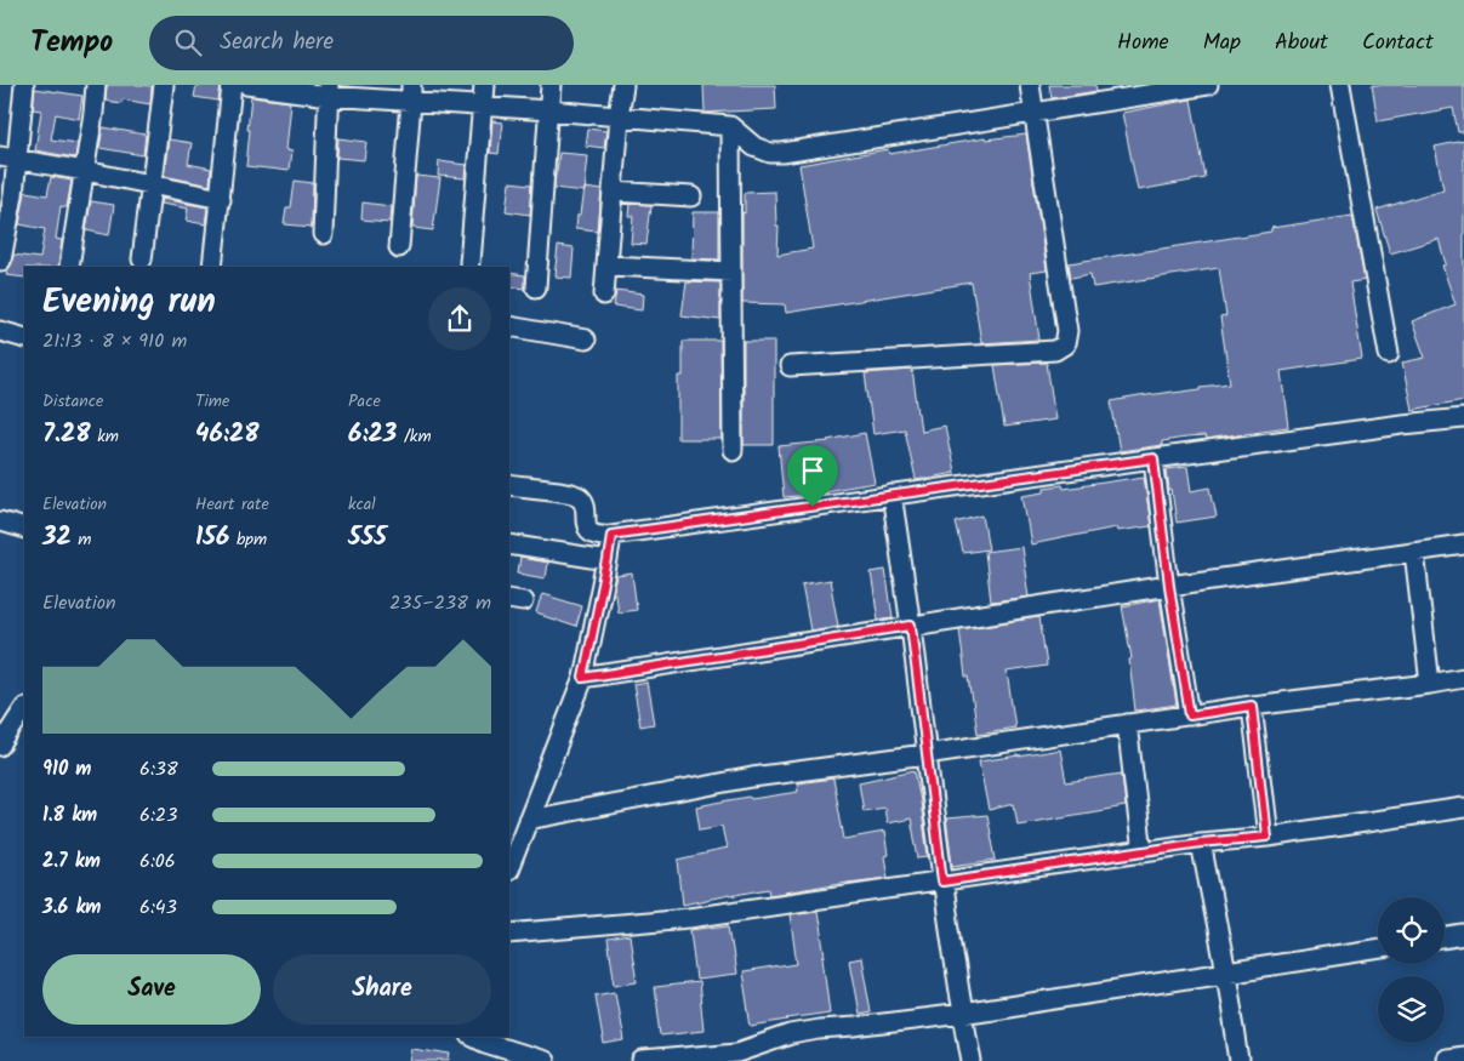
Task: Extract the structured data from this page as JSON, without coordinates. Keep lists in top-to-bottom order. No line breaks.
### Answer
{"page":{"header":"Tempo","search":"Search here","nav":["Home","Map","About","Contact"],"heading":["Evening run","21:13 · 8 × 910 m"],"stats":[["Distance","7.28 km"],["Time","46:28"],["Pace","6:23 /km"],["Elevation","32 m"],["Heart rate","156 bpm"],["kcal","555"]],"chart":["Elevation","235–238 m"],"list":[{"name":"910 m","note":"6:38"},{"name":"1.8 km","note":"6:23"},{"name":"2.7 km","note":"6:06"},{"name":"3.6 km","note":"6:43"}],"buttons":["Save","Share"]}}
